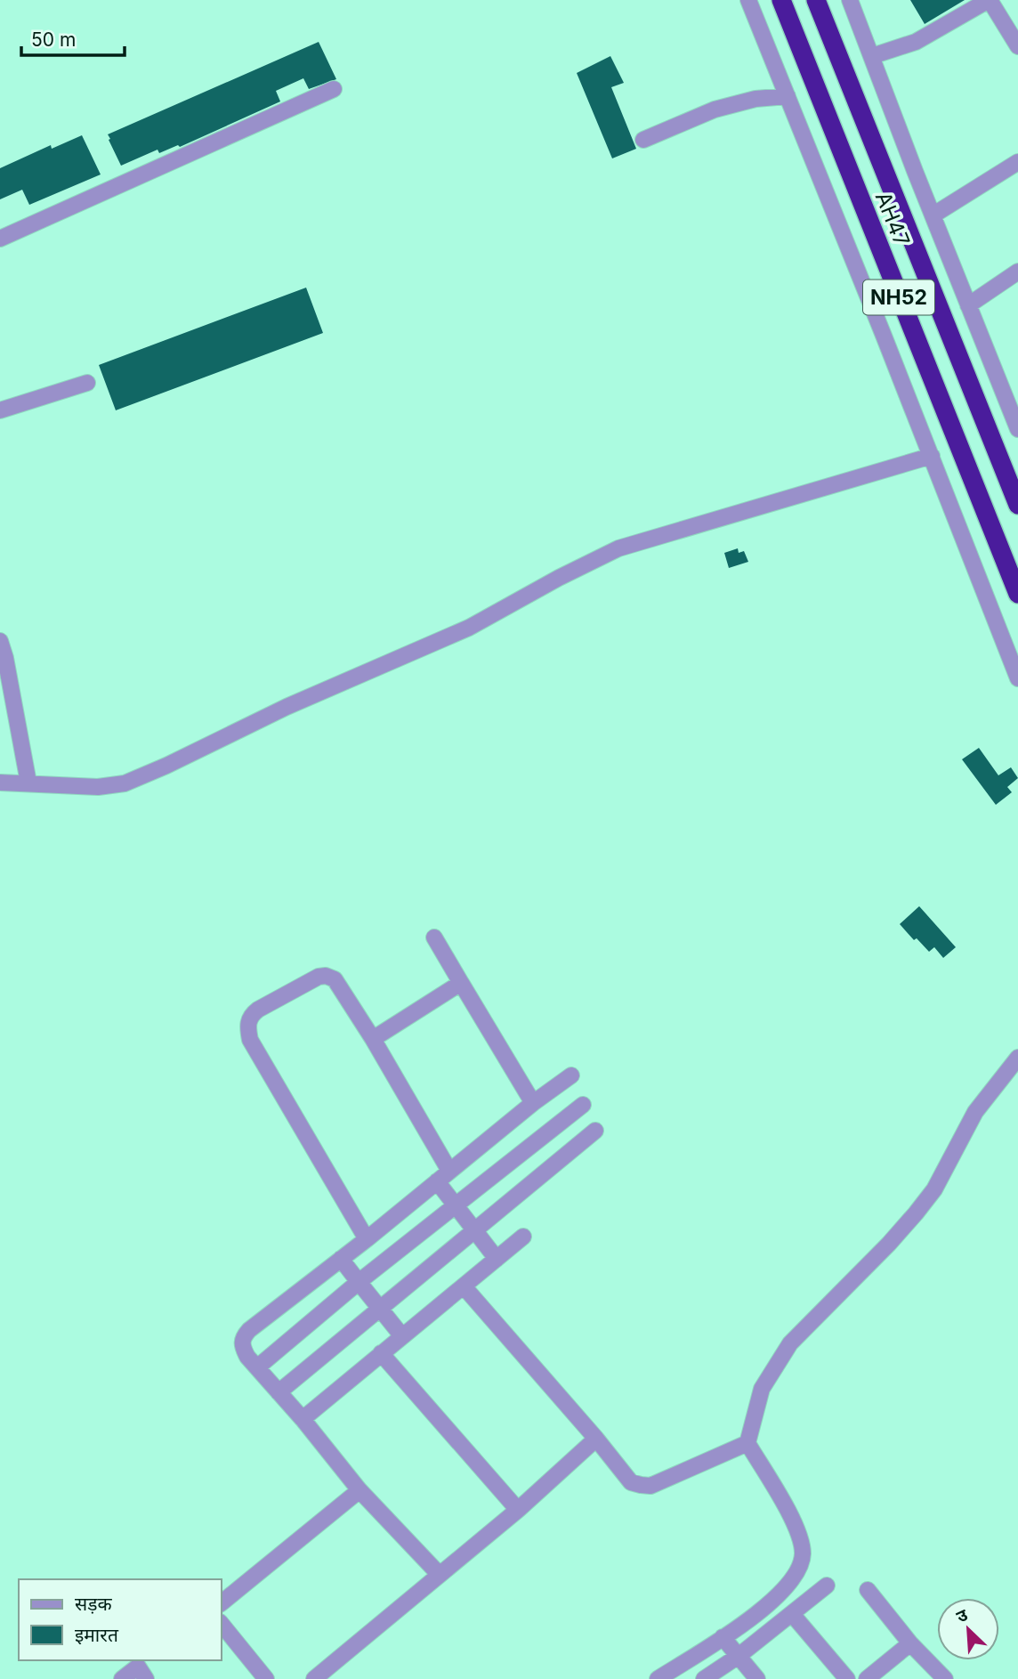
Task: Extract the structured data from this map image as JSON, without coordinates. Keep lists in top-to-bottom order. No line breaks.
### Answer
{"streets":{"highway":["AH47","NH52"]},"legend":["सड़क","इमारत"],"scale_bar":"50 m","north":"top left"}
